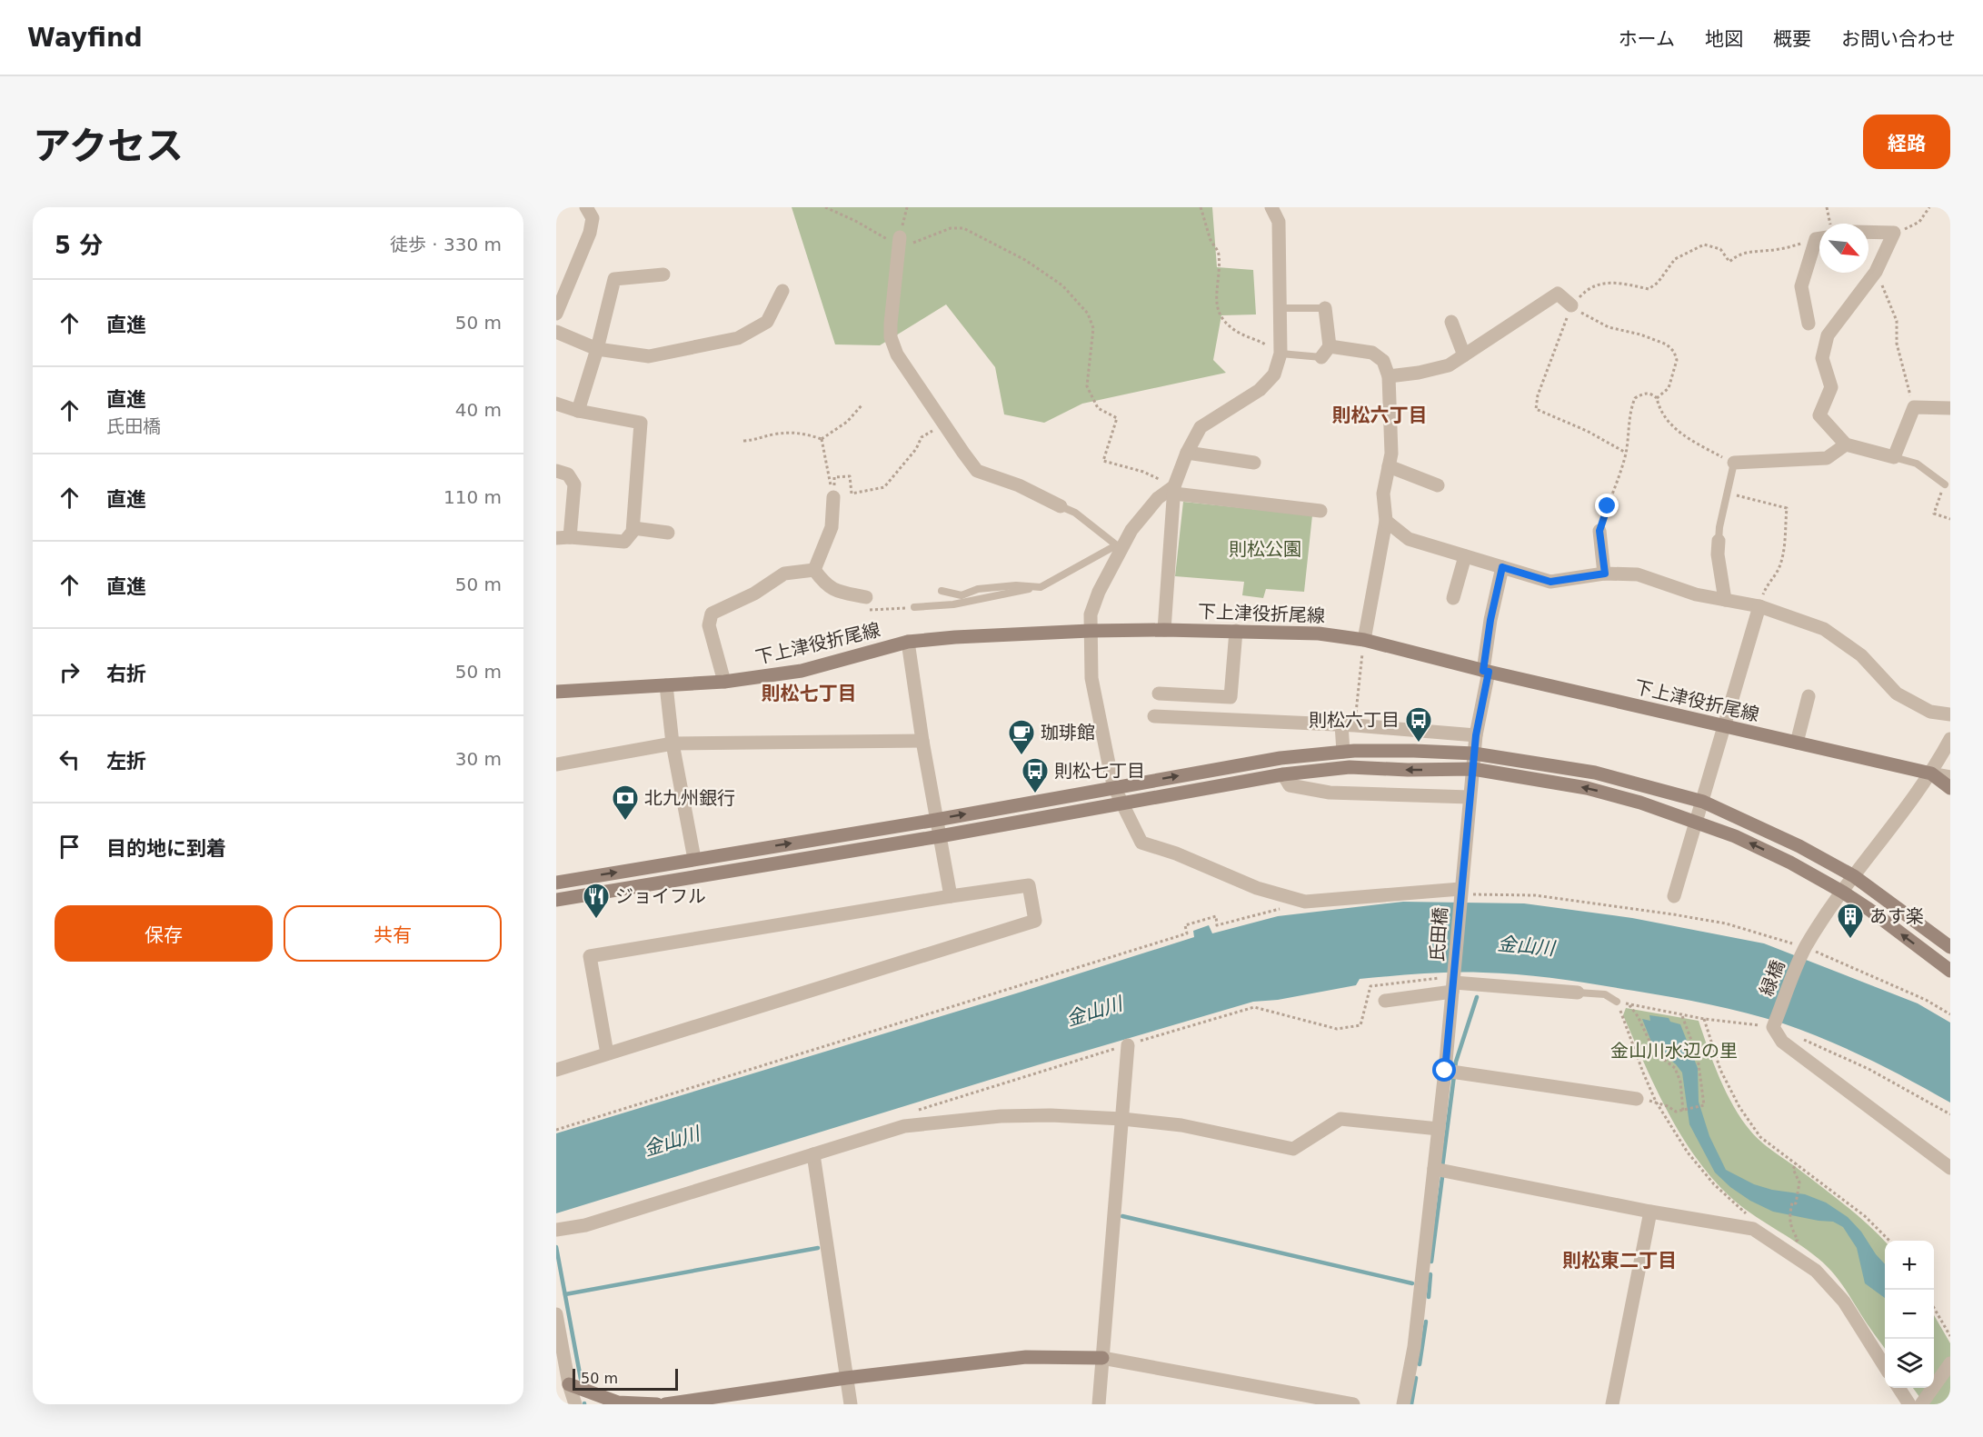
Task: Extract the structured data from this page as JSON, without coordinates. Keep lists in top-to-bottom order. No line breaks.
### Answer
{"streets":{"street":["下上津役折尾線","氏田橋","緑橋"]},"crossings":[["下上津役折尾線","氏田橋"],["下上津役折尾線","緑橋"]],"districts":["則松六丁目","則松七丁目","則松東二丁目"],"water":["金山川"],"parks":["則松公園","金山川水辺の里"],"places":{"bus stop":["則松六丁目","則松七丁目"],"cafe":["珈琲館"],"bank":["北九州銀行"],"restaurant":["ジョイフル"],"building":["あす楽"]},"scale_bar":"50 m","north":"bottom right","page":{"header":"Wayfind","nav":["ホーム","地図","概要","お問い合わせ"],"title":"アクセス","buttons":["経路",["保存","共有"]],"heading":["5 分","徒歩 · 330 m"],"list":[["直進","50 m"],["直進","氏田橋","40 m"],["直進","110 m"],["直進","50 m"],["右折","50 m"],["左折","30 m"],"目的地に到着"],"map_buttons":["+","−"],"scale":"50 m"}}
